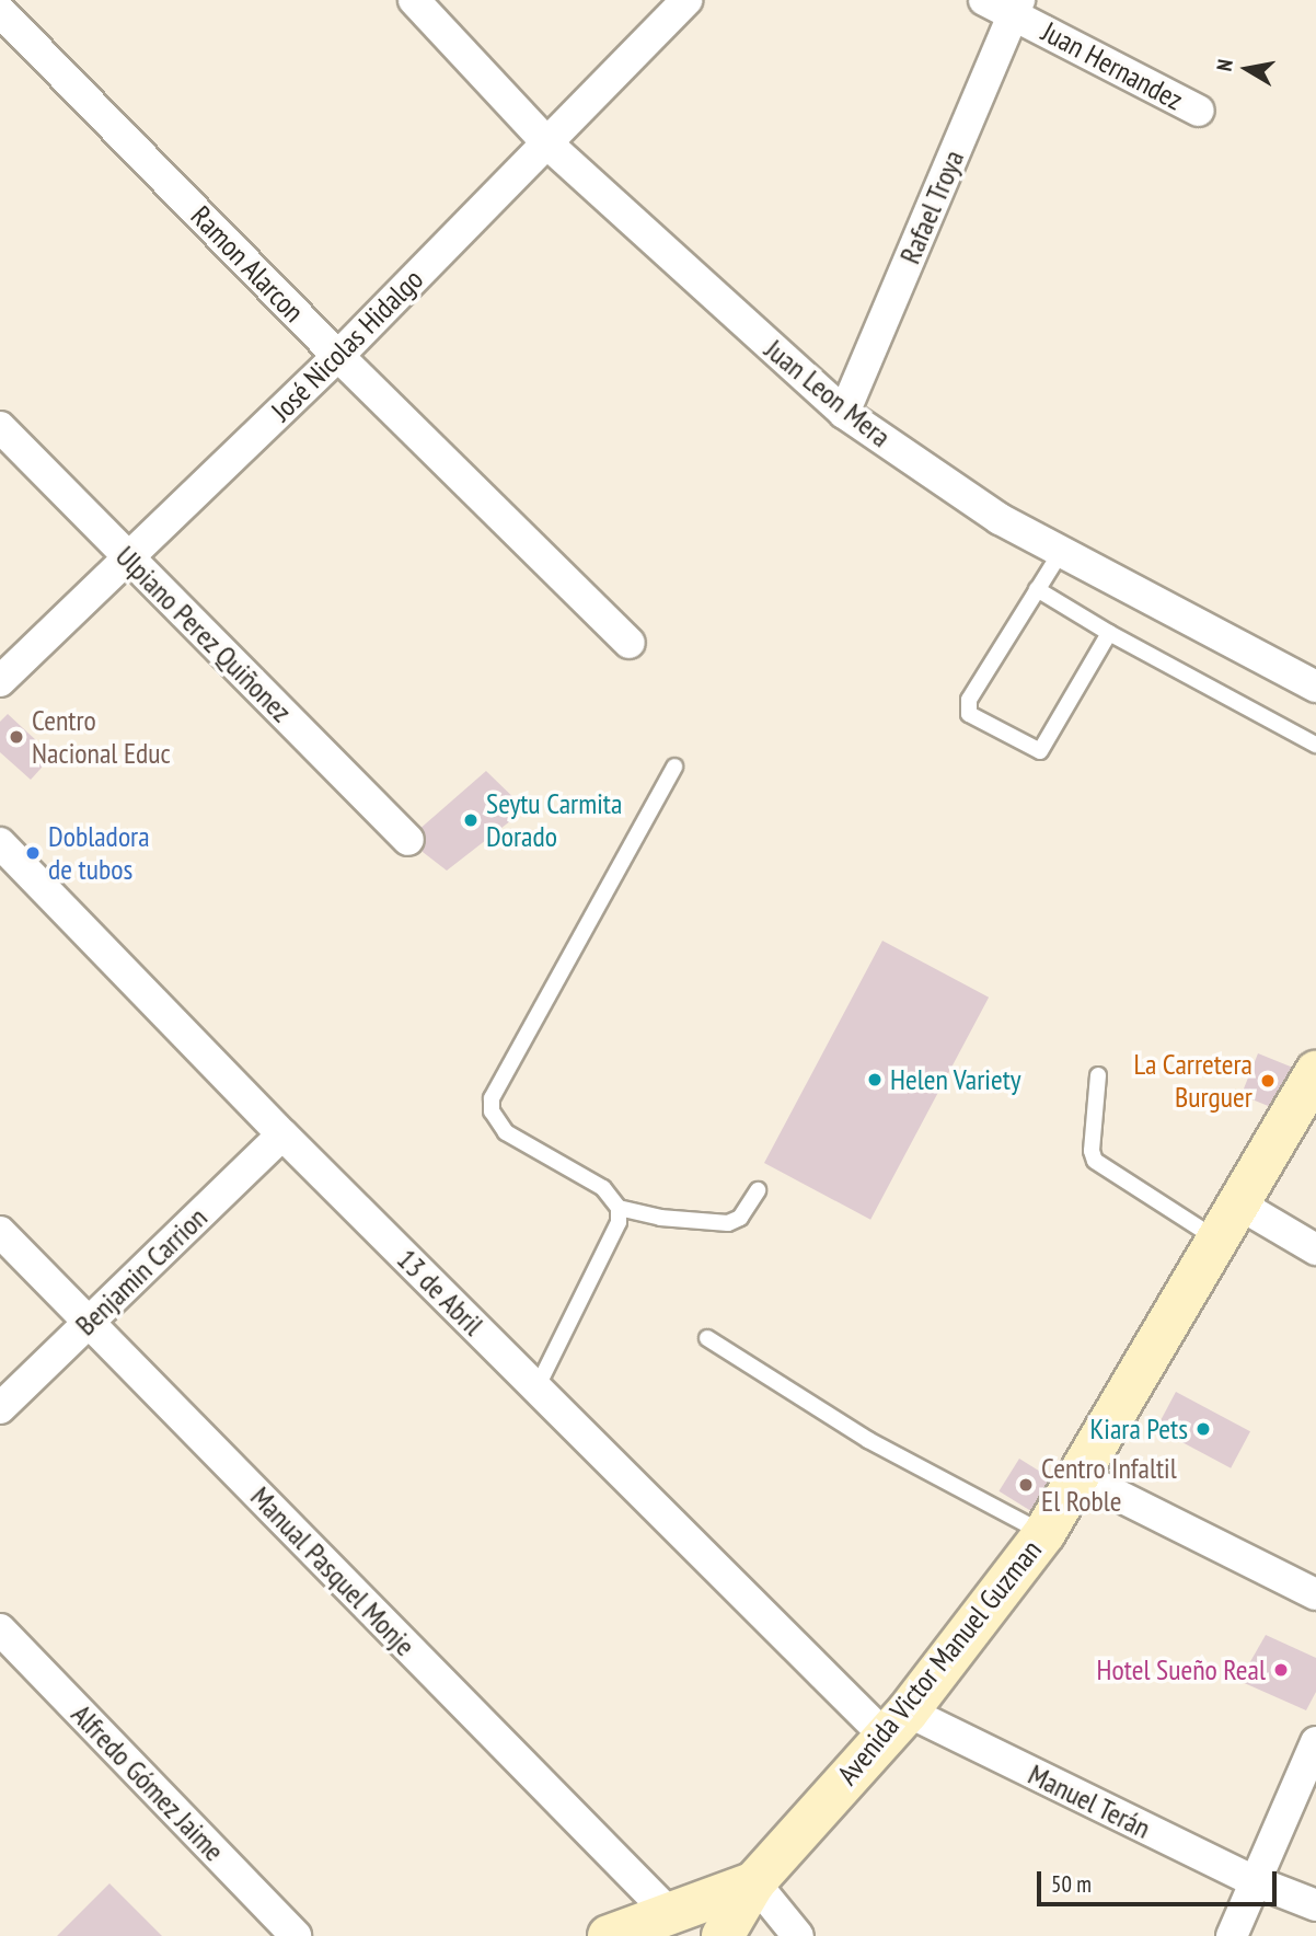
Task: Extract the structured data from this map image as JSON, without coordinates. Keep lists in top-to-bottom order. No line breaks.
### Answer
{"streets":{"street":["Juan Hernandez","Rafael Troya","Ramon Alarcon","José Nicolas Hidalgo","Juan Leon Mera","Ulpiano Perez Quiñonez","Benjamin Carrion","13 de Abril","Manual Pasquel Monje","Avenida Victor Manuel Guzman","Alfredo Gómez Jaime","Manuel Terán"]},"crossings":[["Juan Hernandez","Rafael Troya"],["Rafael Troya","Juan Leon Mera"],["Ramon Alarcon","José Nicolas Hidalgo"],["José Nicolas Hidalgo","Juan Leon Mera"],["José Nicolas Hidalgo","Ulpiano Perez Quiñonez"],["Benjamin Carrion","13 de Abril"],["Benjamin Carrion","Manual Pasquel Monje"],["13 de Abril","Avenida Victor Manuel Guzman"],["13 de Abril","Manuel Terán"],["Avenida Victor Manuel Guzman","Manuel Terán"]],"places":["Centro Nacional Educ","Seytu Carmita Dorado","Dobladora de tubos","Helen Variety","La Carretera Burguer","Kiara Pets","Centro Infaltil El Roble","Hotel Sueño Real"],"scale_bar":"50 m","north":"left"}
